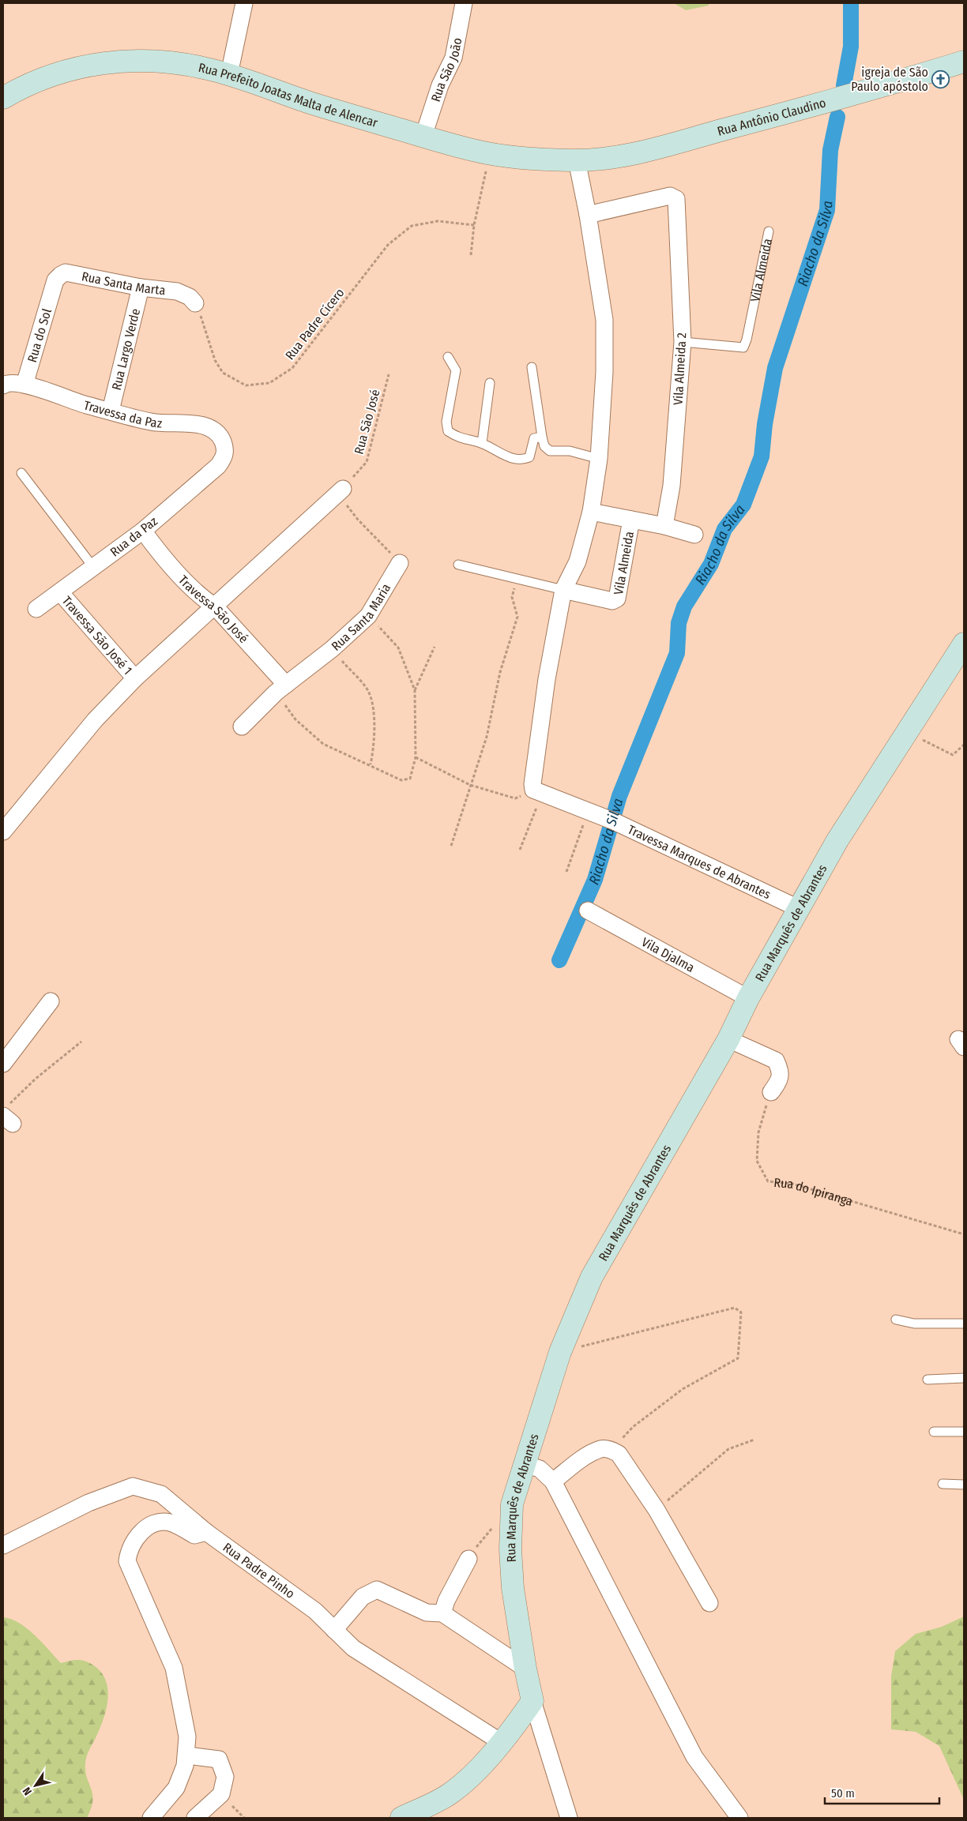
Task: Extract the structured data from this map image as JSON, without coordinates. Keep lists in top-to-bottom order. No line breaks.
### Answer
{"streets":{"street":["Rua São João","Rua Prefeito Joatas Malta de Alencar","Rua Antônio Claudino","Vila Almeida","Rua Santa Marta","Rua do Sol","Rua Largo Verde","Vila Almeida 2","Travessa da Paz","Rua da Paz","Travessa São José","Rua Santa Maria","Travessa São José 1","Travessa Marques de Abrantes","Rua Marquês de Abrantes","Vila Djalma","Rua Padre Pinho"],"path":["Rua Padre Cícero","Rua São José","Rua do Ipiranga"]},"crossings":[["Rua São João","Rua Prefeito Joatas Malta de Alencar"],["Rua Prefeito Joatas Malta de Alencar","Rua Antônio Claudino"],["Vila Almeida","Vila Almeida 2"],["Rua Santa Marta","Rua Padre Cícero"],["Rua Santa Marta","Rua do Sol"],["Rua Santa Marta","Rua Largo Verde"],["Rua do Sol","Travessa da Paz"],["Rua Largo Verde","Travessa da Paz"],["Travessa da Paz","Rua da Paz"],["Rua da Paz","Travessa São José"],["Rua da Paz","Travessa São José 1"],["Travessa São José","Rua Santa Maria"],["Travessa Marques de Abrantes","Rua Marquês de Abrantes"],["Rua Marquês de Abrantes","Vila Djalma"]],"water":["Riacho da Silva"],"places":{"church":["igreja de São Paulo apóstolo"]},"scale_bar":"50 m","north":"bottom left"}
